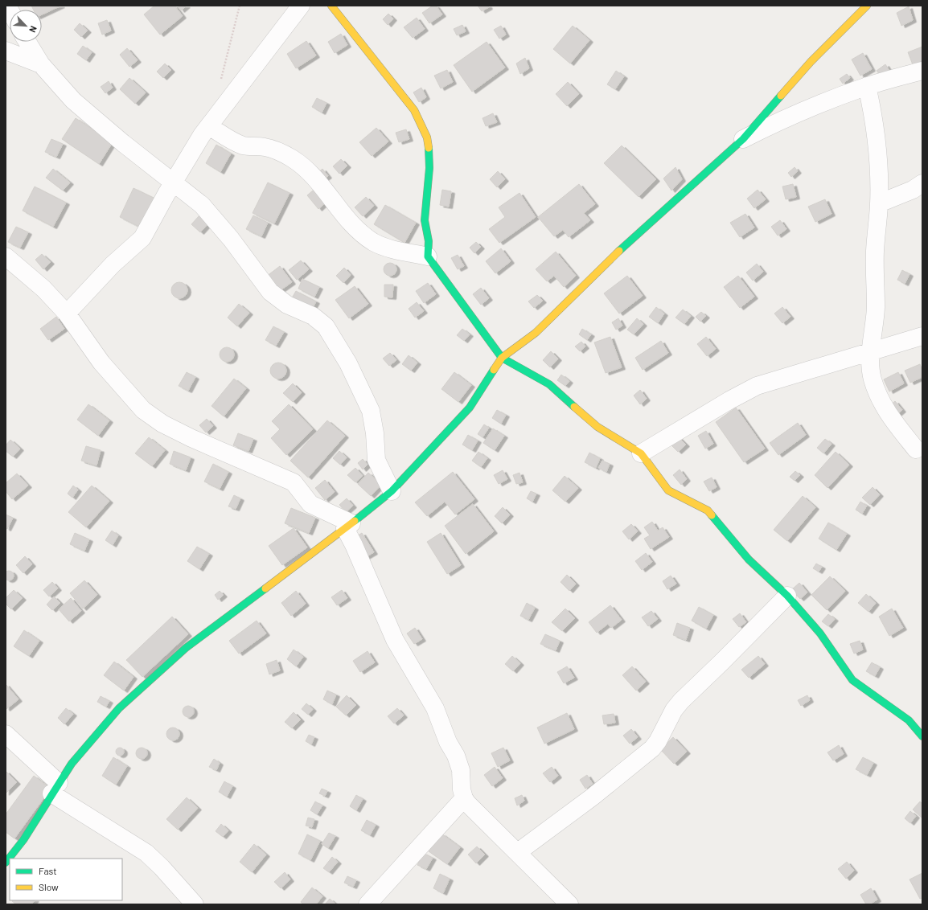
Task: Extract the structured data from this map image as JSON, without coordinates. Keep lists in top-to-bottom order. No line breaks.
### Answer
{"legend":["Fast","Slow"],"north":"bottom right"}
